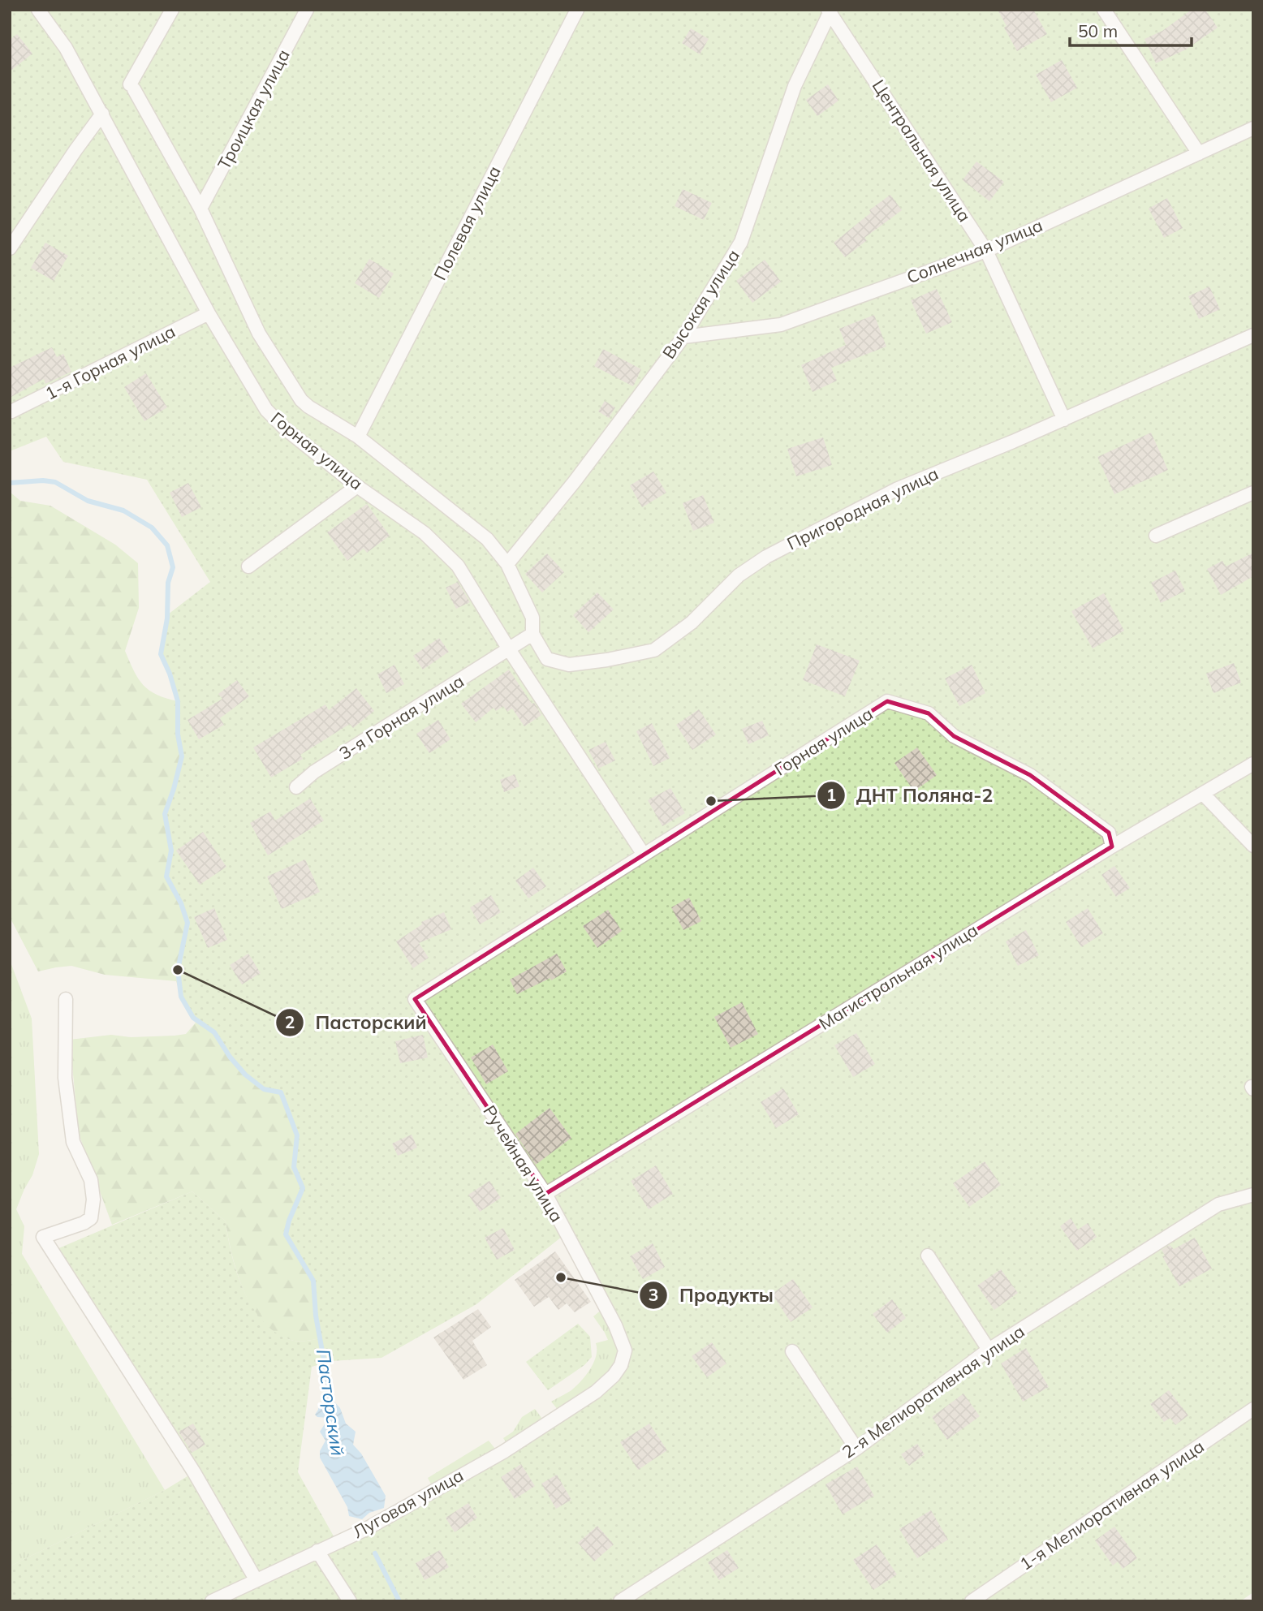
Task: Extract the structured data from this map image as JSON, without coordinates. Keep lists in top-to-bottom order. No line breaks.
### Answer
{"streets":{"street":["Троицкая улица","Центральная улица","Полевая улица","Солнечная улица","Высокая улица","1-я Горная улица","Горная улица","Пригородная улица","3-я Горная улица","Магистральная улица","Ручейная улица","2-я Мелиоративная улица","Луговая улица","1-я Мелиоративная улица"]},"crossings":[["Троицкая улица","Пригородная улица"],["Центральная улица","Солнечная улица"],["Центральная улица","Высокая улица"],["Центральная улица","Пригородная улица"],["Полевая улица","Пригородная улица"],["Солнечная улица","Высокая улица"],["Высокая улица","Пригородная улица"],["1-я Горная улица","Горная улица"],["Горная улица","3-я Горная улица"],["Горная улица","Магистральная улица"],["Горная улица","Ручейная улица"],["Пригородная улица","3-я Горная улица"],["Магистральная улица","Ручейная улица"],["Ручейная улица","Луговая улица"]],"water":["Пасторский"],"places":["ДНТ Поляна-2","Пасторский","Продукты"],"scale_bar":"50 m"}
